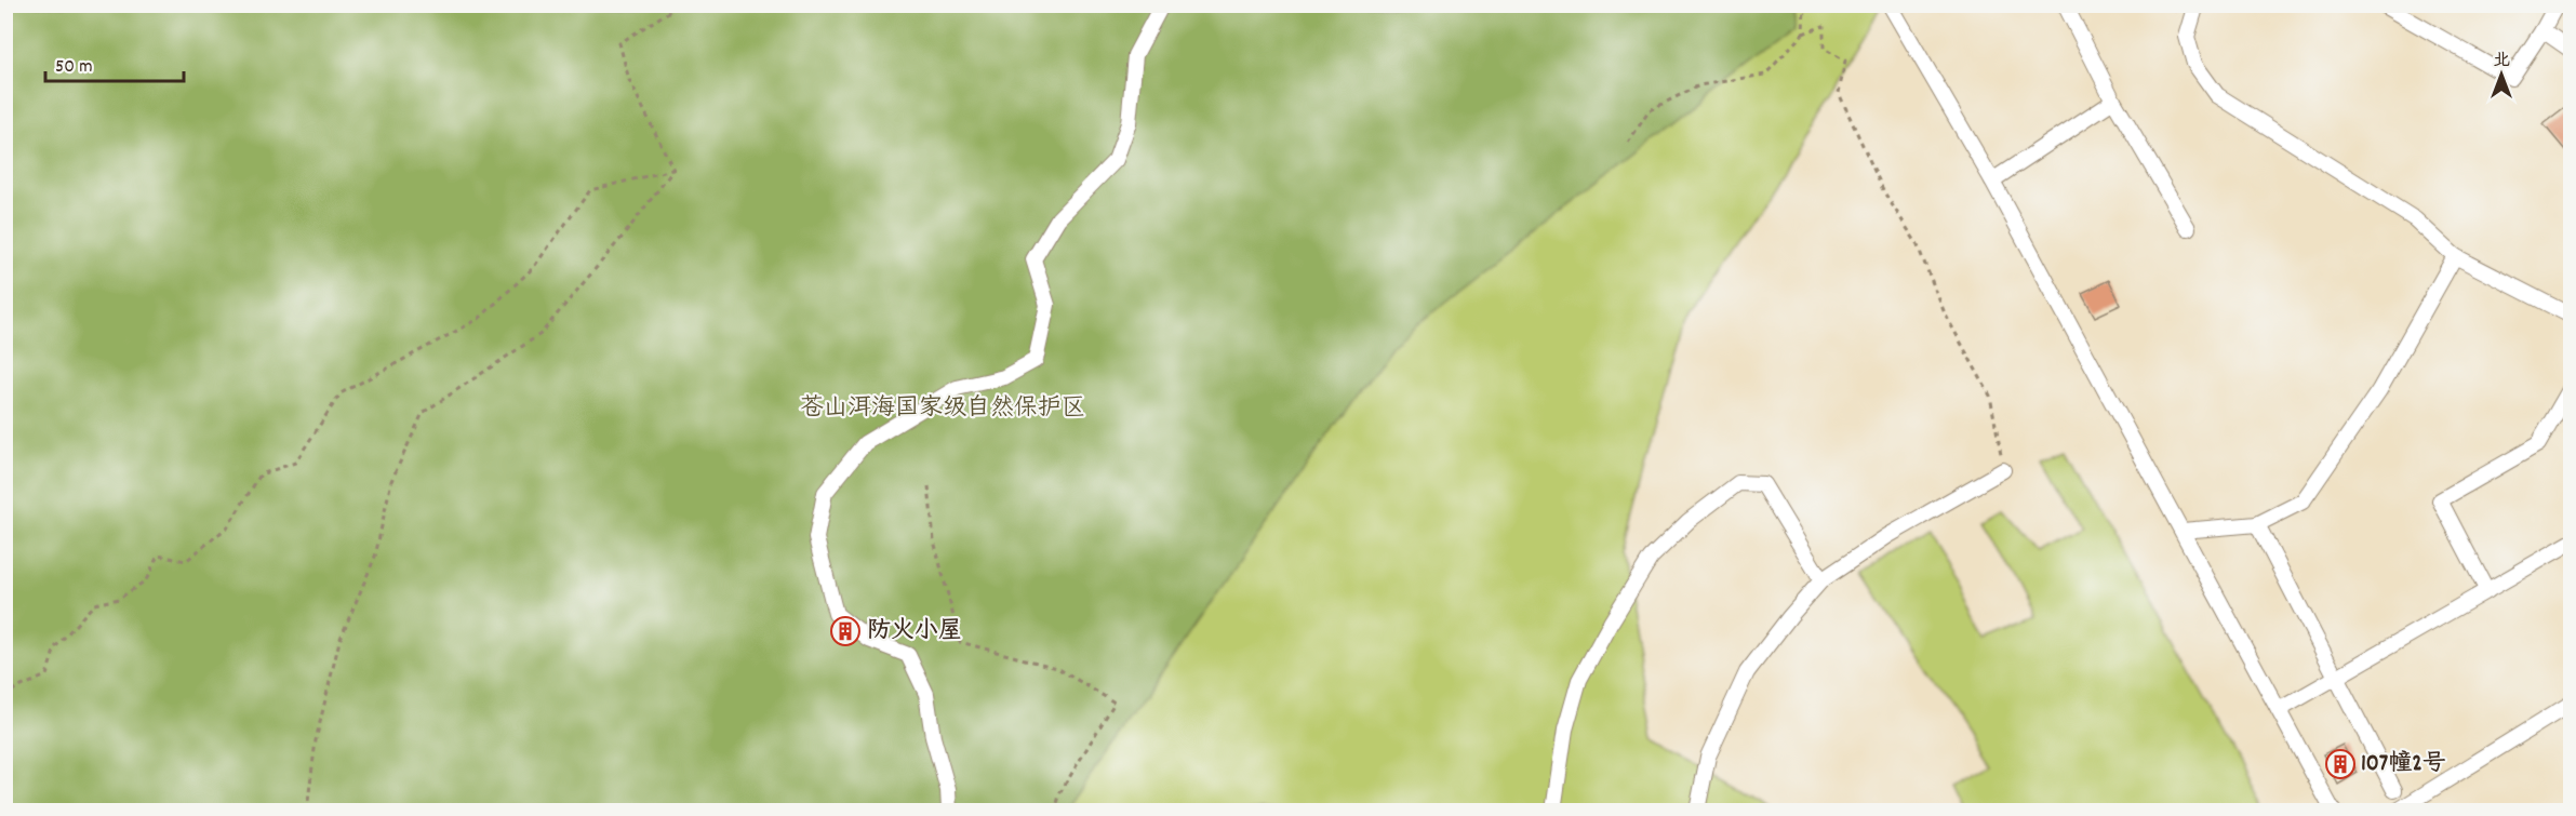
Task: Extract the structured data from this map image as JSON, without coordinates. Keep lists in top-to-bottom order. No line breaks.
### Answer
{"parks":["苍山洱海国家级自然保护区"],"places":{"building":["防火小屋","107幢2号"]},"scale_bar":"50 m","north":"top"}
